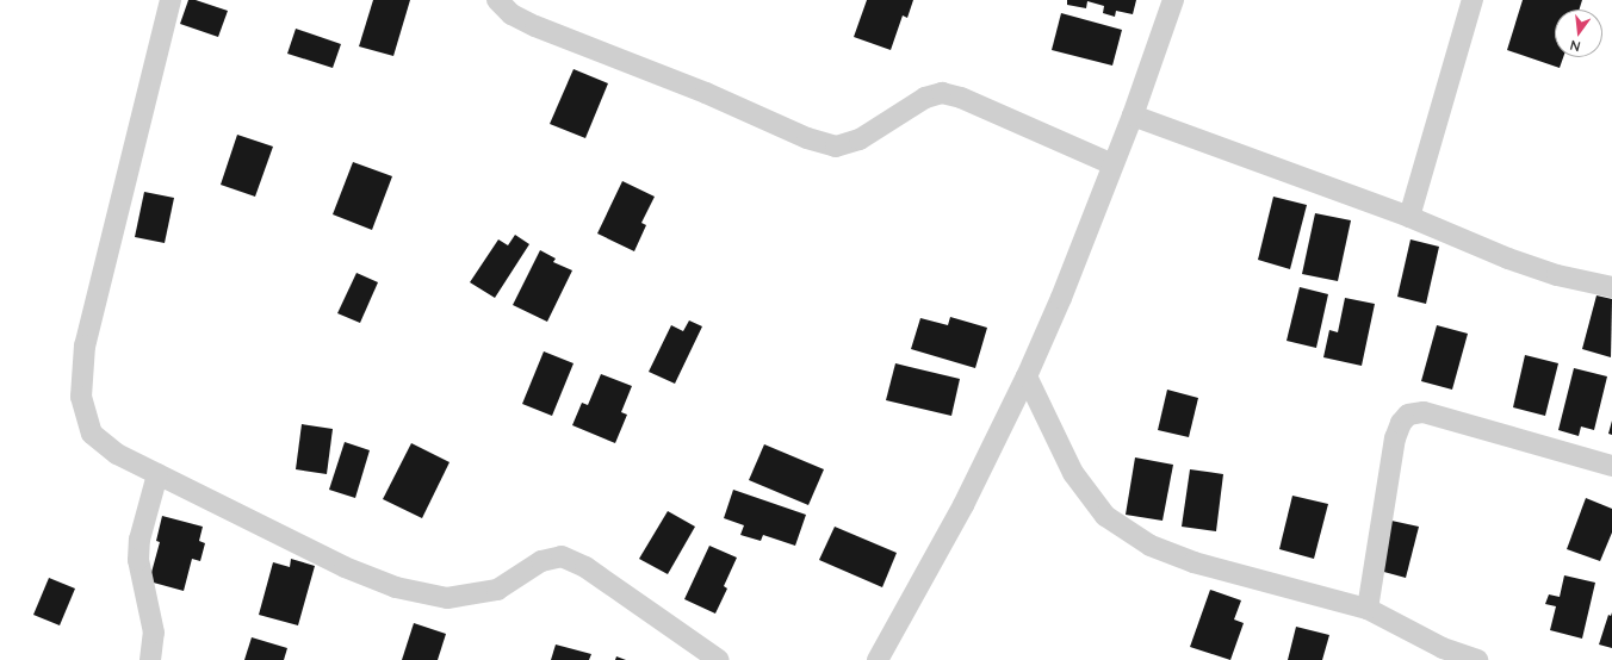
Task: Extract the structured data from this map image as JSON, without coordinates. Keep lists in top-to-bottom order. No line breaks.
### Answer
{"north":"bottom"}
